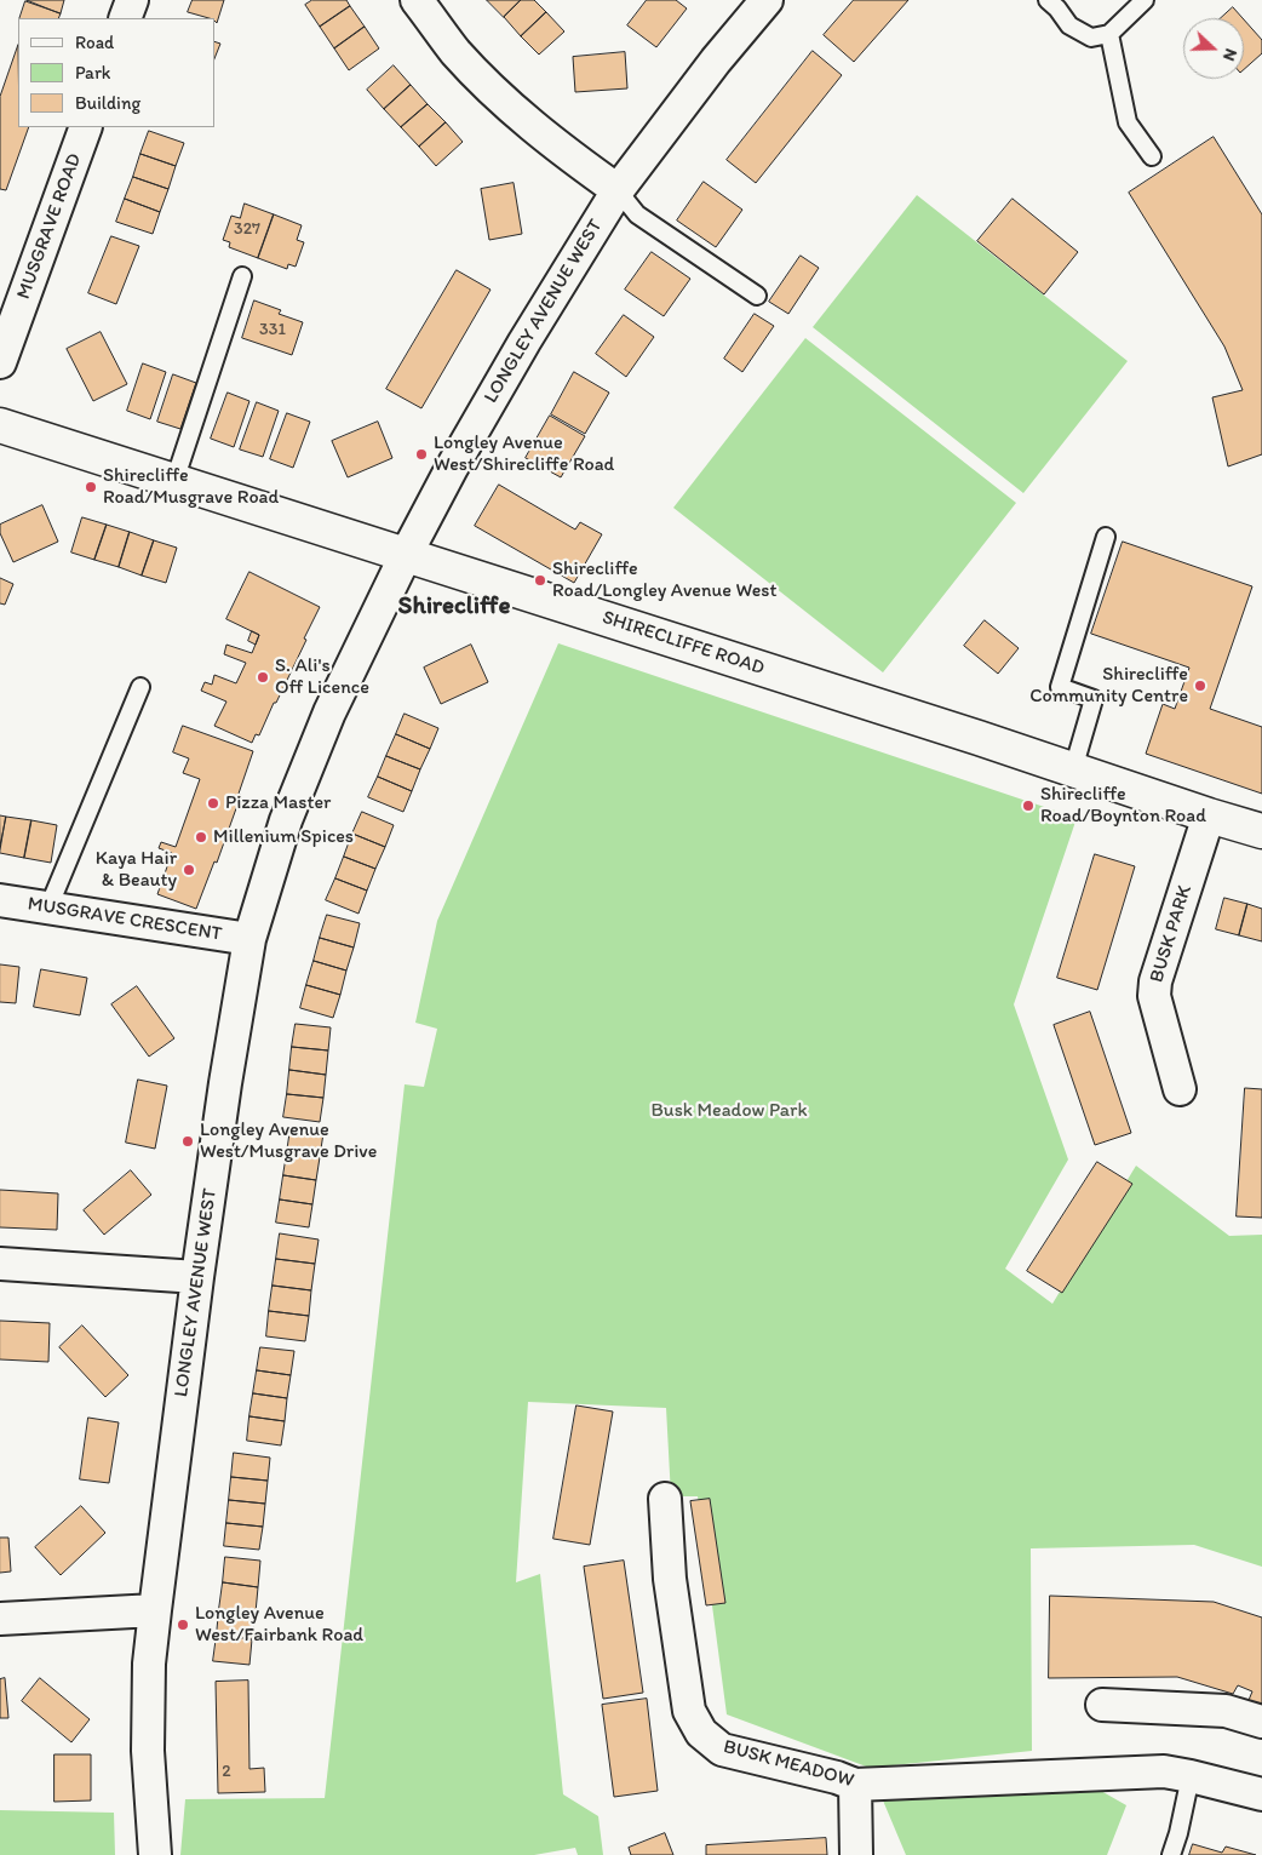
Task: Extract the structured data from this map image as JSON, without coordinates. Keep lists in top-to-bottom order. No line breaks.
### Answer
{"streets":{"street":["MUSGRAVE ROAD","LONGLEY AVENUE WEST","SHIRECLIFFE ROAD","MUSGRAVE CRESCENT","BUSK PARK","BUSK MEADOW"]},"crossings":[["LONGLEY AVENUE WEST","SHIRECLIFFE ROAD"],["LONGLEY AVENUE WEST","MUSGRAVE CRESCENT"],["SHIRECLIFFE ROAD","BUSK PARK"]],"districts":["Shirecliffe"],"parks":["Busk Meadow Park"],"places":["Longley Avenue West/Shirecliffe Road","Shirecliffe Road/Musgrave Road","Shirecliffe Road/Longley Avenue West","S. Ali's Off Licence","Shirecliffe Community Centre","Pizza Master","Shirecliffe Road/Boynton Road","Millenium Spices","Kaya Hair & Beauty","Longley Avenue West/Musgrave Drive","Longley Avenue West/Fairbank Road"],"house_numbers":["327","331","2"],"legend":["Road","Park","Building"],"north":"right"}
